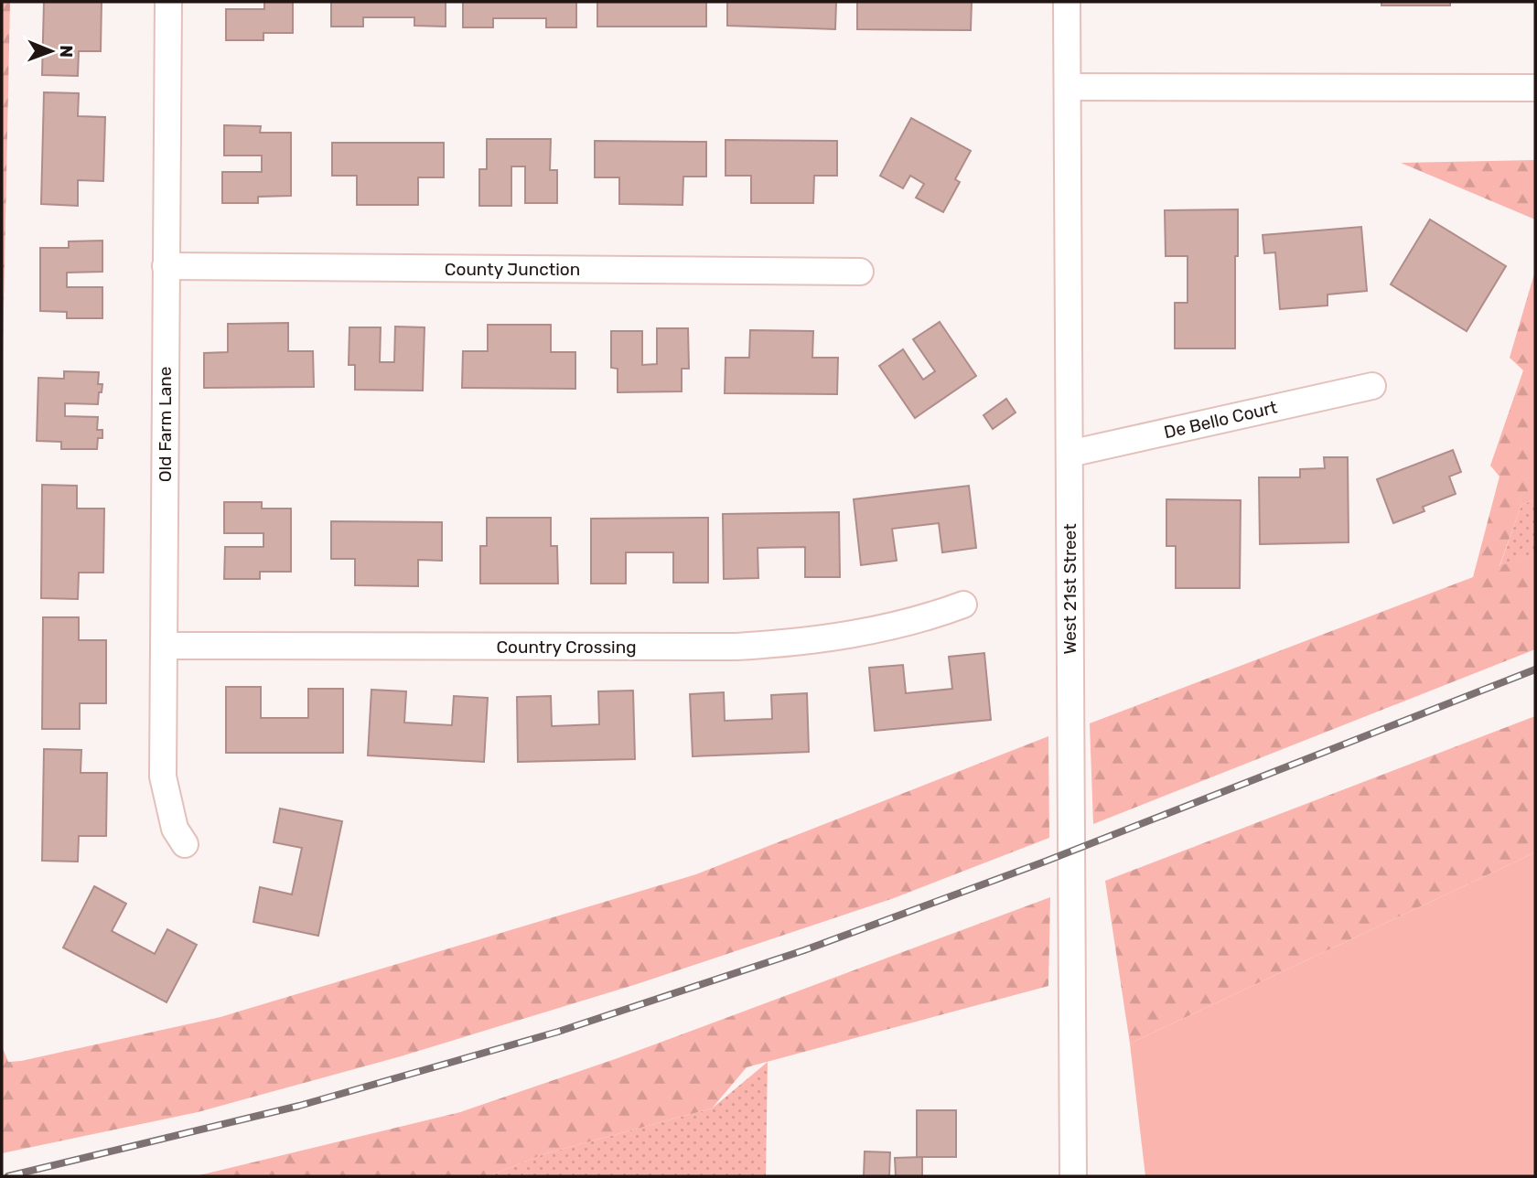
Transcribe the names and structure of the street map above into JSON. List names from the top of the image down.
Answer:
{
  "streets": {
    "street": [
      "County Junction",
      "De Bello Court",
      "Old Farm Lane",
      "West 21st Street",
      "Country Crossing"
    ]
  },
  "crossings": [
    ["County Junction", "Old Farm Lane"],
    ["De Bello Court", "West 21st Street"],
    ["Old Farm Lane", "Country Crossing"]
  ],
  "north": "right"
}
